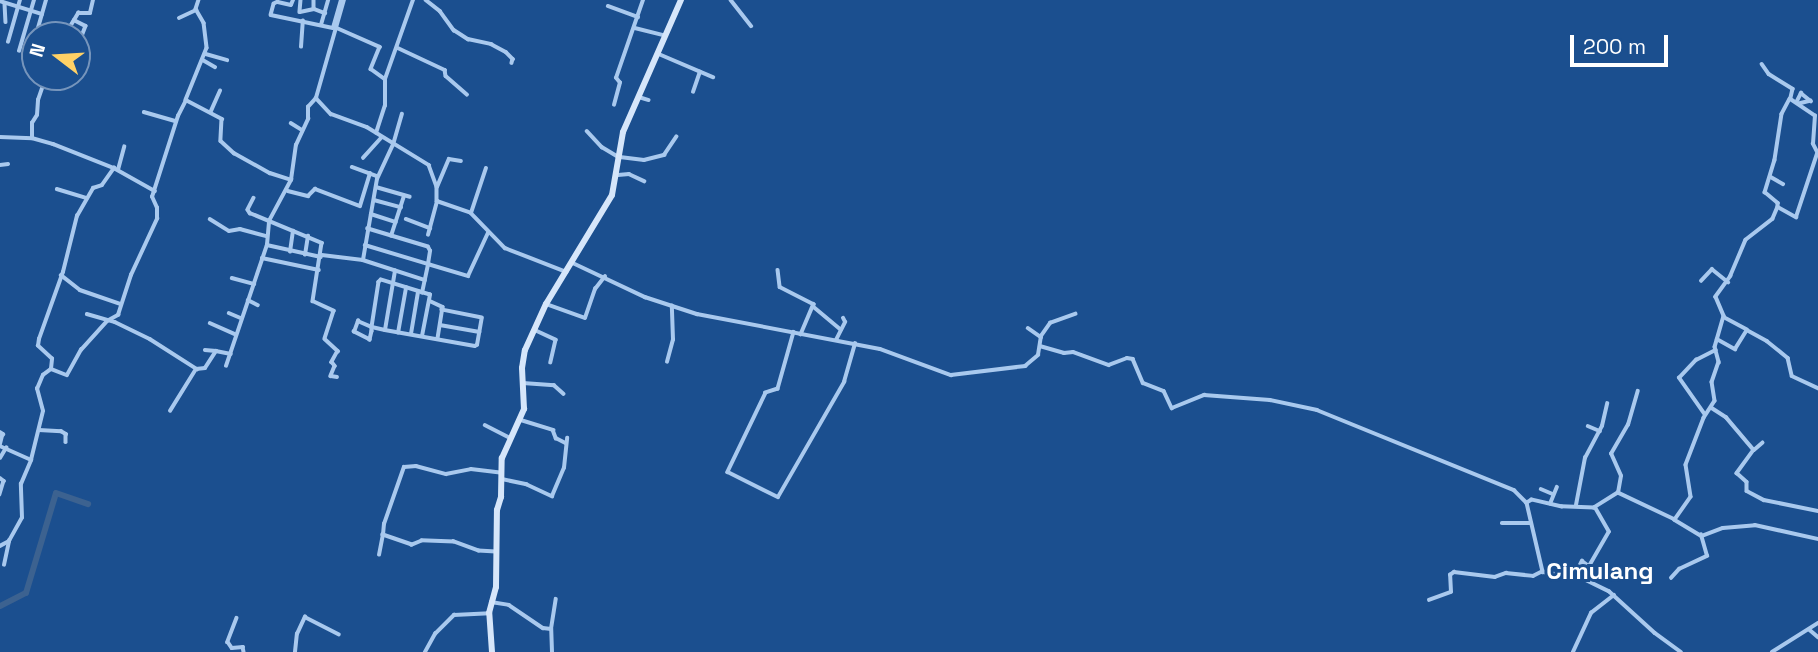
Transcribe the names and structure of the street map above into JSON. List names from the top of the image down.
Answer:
{
  "districts": ["Cimulang"],
  "scale_bar": "200 m",
  "north": "left"
}
